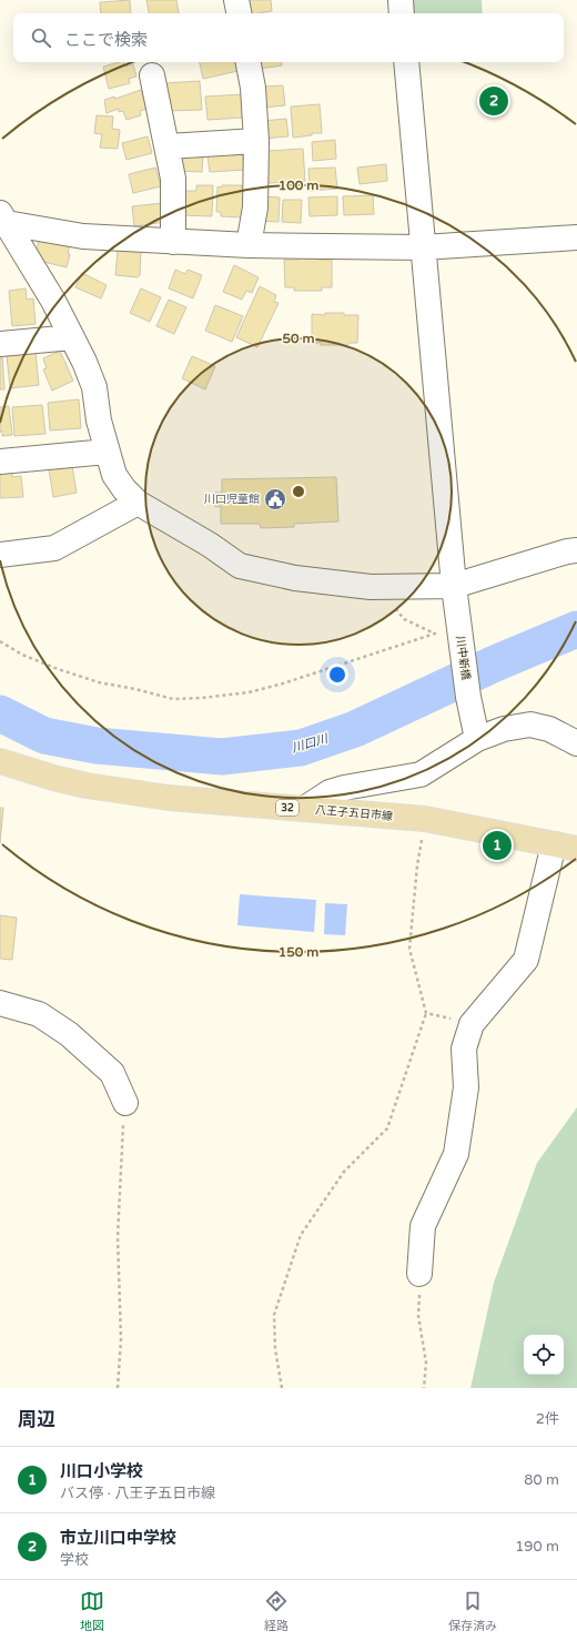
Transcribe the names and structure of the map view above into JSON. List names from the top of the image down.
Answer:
{
  "streets": {
    "main road": ["32", "八王子五日市線"],
    "street": ["川中新橋"]
  },
  "water": ["川口川"],
  "places": {
    "public building": ["川口児童館"]
  },
  "page": {
    "search": "ここで検索",
    "pins": ["2", "1"],
    "heading": ["周辺", "2件"],
    "list": [
      {
        "mark": "1",
        "name": "川口小学校",
        "note": "バス停 · 八王子五日市線",
        "value": "80 m"
      },
      {
        "mark": "2",
        "name": "市立川口中学校",
        "note": "学校",
        "value": "190 m"
      }
    ],
    "nav": ["地図", "経路", "保存済み"]
  },
  "rings": ["100 m", "50 m", "150 m"]
}
